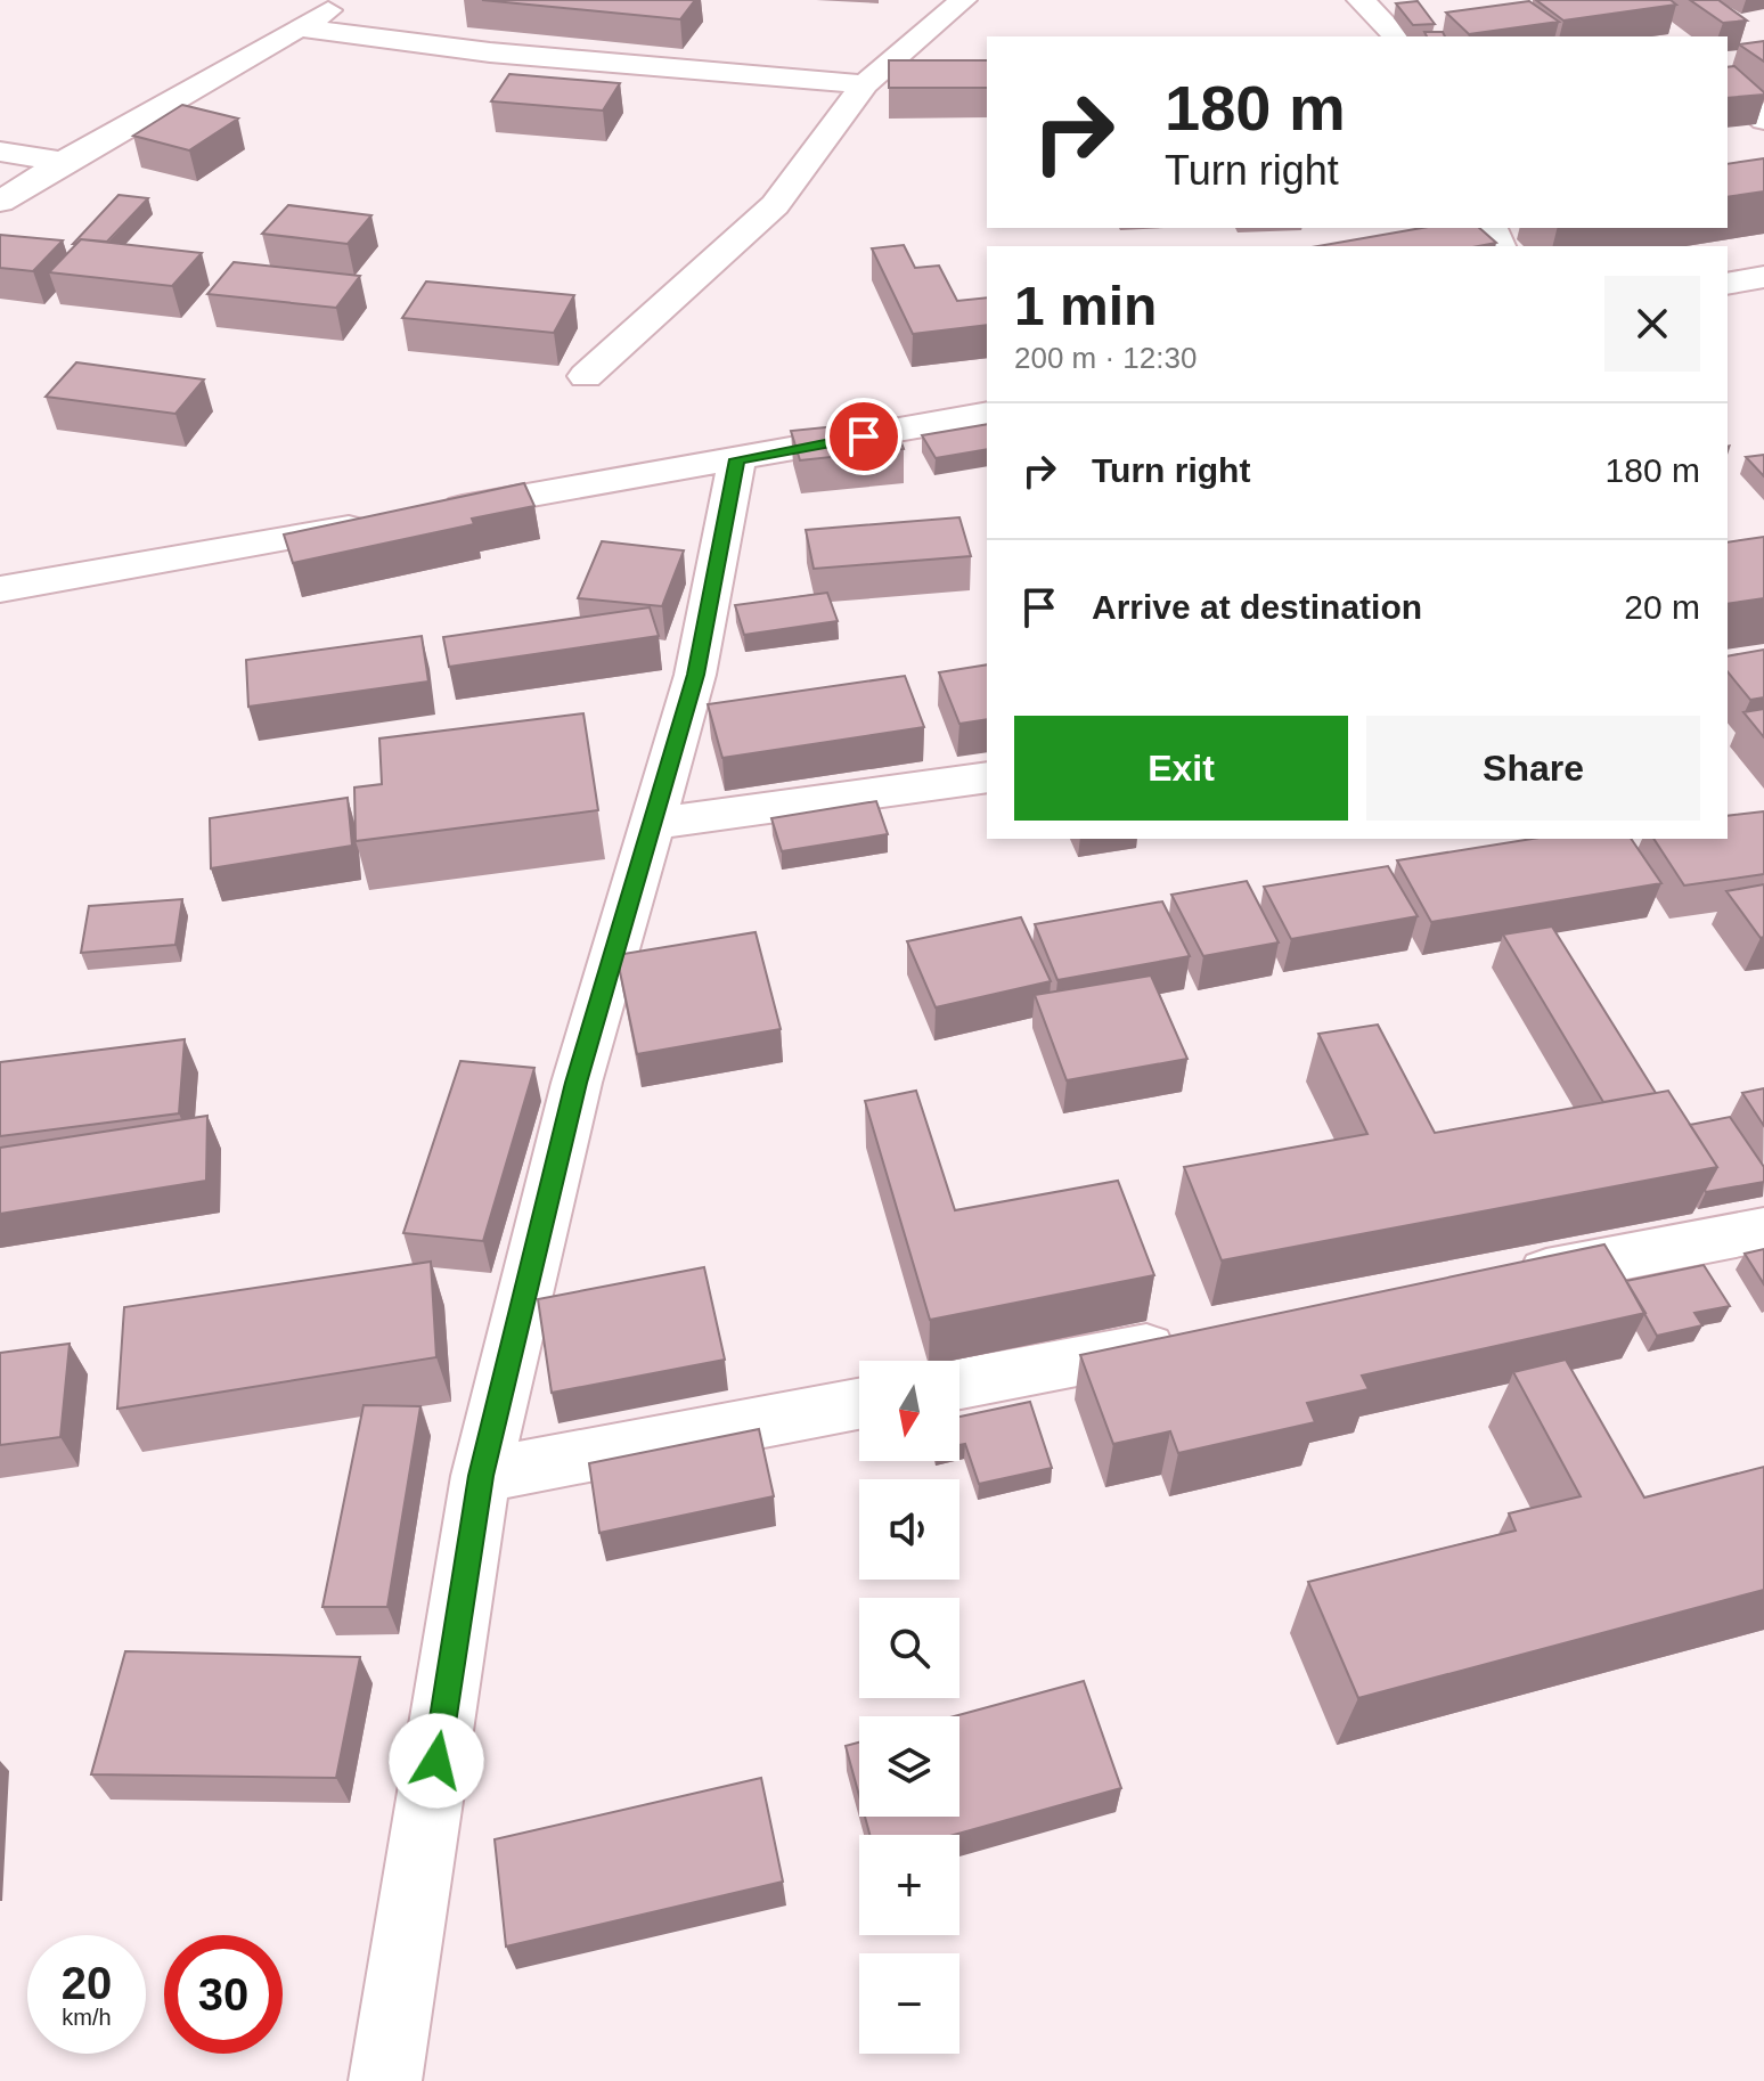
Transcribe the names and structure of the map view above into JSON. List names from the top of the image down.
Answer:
{
  "north": "bottom",
  "page": {
    "turn": ["180 m", "Turn right"],
    "heading": ["1 min", "200 m · 12:30"],
    "list": [
      {
        "name": "Turn right",
        "value": "180 m"
      },
      {
        "name": "Arrive at destination",
        "value": "20 m"
      }
    ],
    "buttons": ["Exit", "Share"],
    "map_buttons": ["+", "−"],
    "speed": "20 km/h",
    "limit": "30"
  }
}
